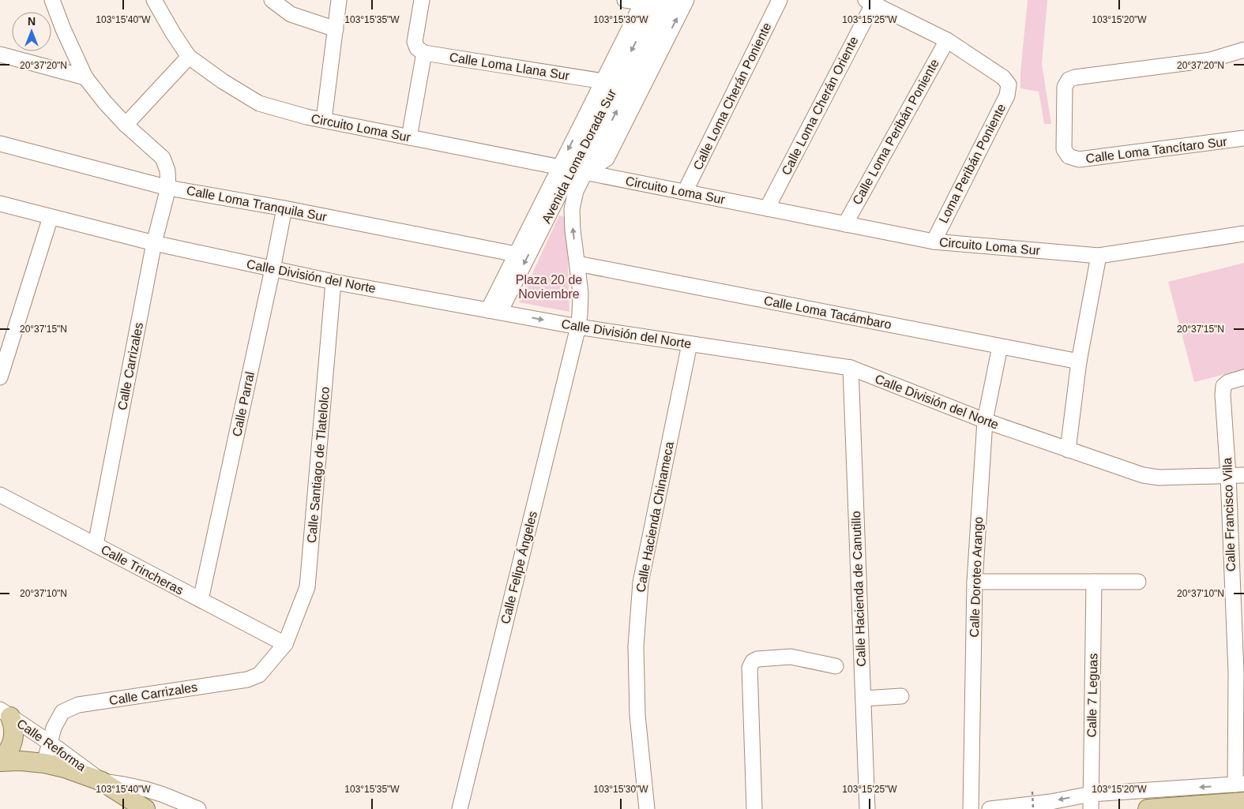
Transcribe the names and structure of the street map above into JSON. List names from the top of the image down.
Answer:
{
  "streets": {
    "street": [
      "Calle Loma Llana Sur",
      "Calle Loma Cherán Poniente",
      "Calle Loma Cherán Oriente",
      "Circuito Loma Sur",
      "Calle Loma Peribán Poniente",
      "Calle Loma Tancítaro Sur",
      "Avenida Loma Dorada Sur",
      "Loma Peribán Poniente",
      "Calle Loma Tranquila Sur",
      "Calle División del Norte",
      "Calle Loma Tacámbaro",
      "Calle Carrizales",
      "Calle Parral",
      "Calle Santiago de Tlatelolco",
      "Calle Francisco Villa",
      "Calle Hacienda Chinameca",
      "Calle Felipe Ángeles",
      "Calle Trincheras",
      "Calle Doroteo Arango",
      "Calle Hacienda de Canutillo",
      "Calle 7 Leguas",
      "Calle Reforma"
    ]
  },
  "crossings": [
    ["Calle Loma Llana Sur", "Avenida Loma Dorada Sur"],
    ["Calle Loma Cherán Poniente", "Circuito Loma Sur"],
    ["Calle Loma Cherán Oriente", "Circuito Loma Sur"],
    ["Circuito Loma Sur", "Calle Loma Peribán Poniente"],
    ["Circuito Loma Sur", "Avenida Loma Dorada Sur"],
    ["Circuito Loma Sur", "Loma Peribán Poniente"],
    ["Calle Loma Peribán Poniente", "Loma Peribán Poniente"],
    ["Avenida Loma Dorada Sur", "Calle Loma Tranquila Sur"],
    ["Avenida Loma Dorada Sur", "Calle División del Norte"],
    ["Avenida Loma Dorada Sur", "Calle Loma Tacámbaro"],
    ["Avenida Loma Dorada Sur", "Calle Felipe Ángeles"],
    ["Calle Loma Tranquila Sur", "Calle Carrizales"],
    ["Calle Loma Tranquila Sur", "Calle Parral"],
    ["Calle División del Norte", "Calle Carrizales"],
    ["Calle División del Norte", "Calle Parral"],
    ["Calle División del Norte", "Calle Santiago de Tlatelolco"],
    ["Calle División del Norte", "Calle Francisco Villa"],
    ["Calle División del Norte", "Calle Hacienda Chinameca"],
    ["Calle División del Norte", "Calle Felipe Ángeles"],
    ["Calle División del Norte", "Calle Doroteo Arango"],
    ["Calle División del Norte", "Calle Hacienda de Canutillo"],
    ["Calle Loma Tacámbaro", "Calle Doroteo Arango"],
    ["Calle Carrizales", "Calle Santiago de Tlatelolco"],
    ["Calle Carrizales", "Calle Trincheras"],
    ["Calle Carrizales", "Calle Reforma"],
    ["Calle Parral", "Calle Trincheras"],
    ["Calle Santiago de Tlatelolco", "Calle Trincheras"]
  ],
  "parks": ["Plaza 20 de Noviembre"],
  "north": "top",
  "coordinates": [
    "103°15'40\"W",
    "103°15'35\"W",
    "103°15'30\"W",
    "103°15'25\"W",
    "103°15'20\"W",
    "20°37'20\"N",
    "20°37'15\"N",
    "20°37'10\"N"
  ]
}
